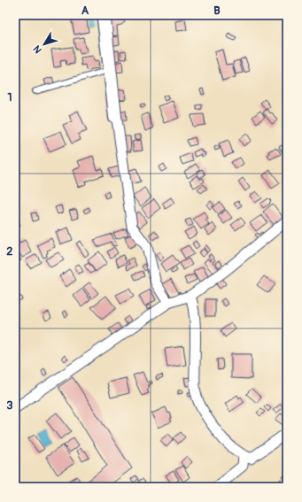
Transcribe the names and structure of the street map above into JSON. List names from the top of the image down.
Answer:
{
  "north": "bottom left",
  "grid": {
    "columns": ["A", "B"],
    "rows": ["1", "2", "3"]
  }
}
